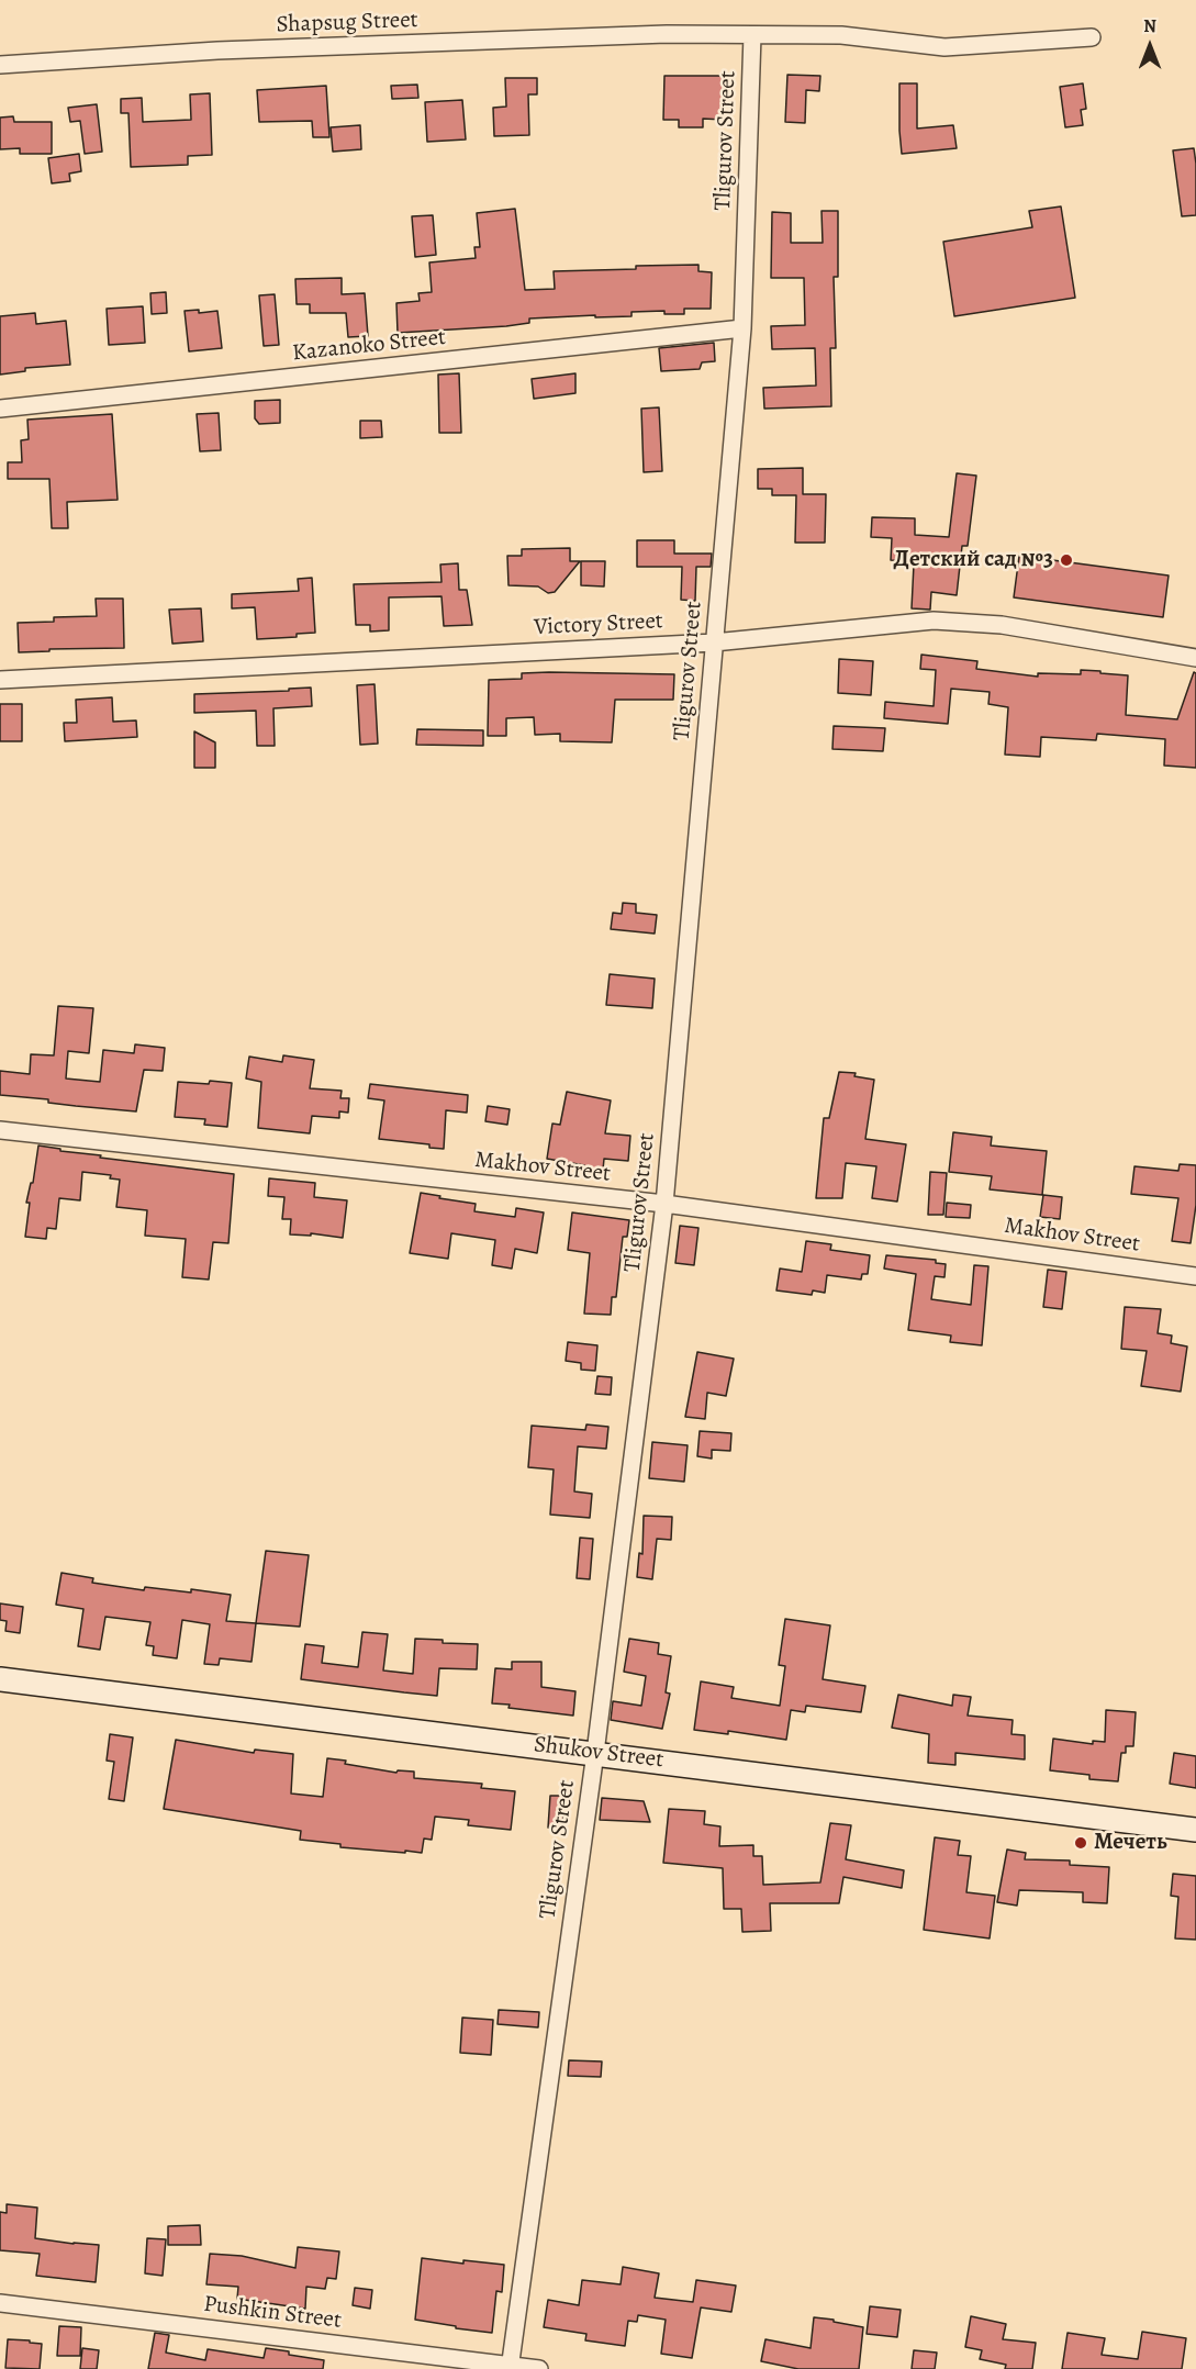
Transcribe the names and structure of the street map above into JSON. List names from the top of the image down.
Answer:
{
  "streets": {
    "main road": ["Shukov Street"],
    "street": [
      "Shapsug Street",
      "Tligurov Street",
      "Kazanoko Street",
      "Victory Street",
      "Makhov Street",
      "Pushkin Street"
    ]
  },
  "crossings": [
    ["Shapsug Street", "Tligurov Street"],
    ["Tligurov Street", "Kazanoko Street"],
    ["Tligurov Street", "Victory Street"],
    ["Tligurov Street", "Makhov Street"],
    ["Tligurov Street", "Shukov Street"],
    ["Tligurov Street", "Pushkin Street"]
  ],
  "places": ["Детский сад №3", "Мечеть"],
  "north": "top"
}
